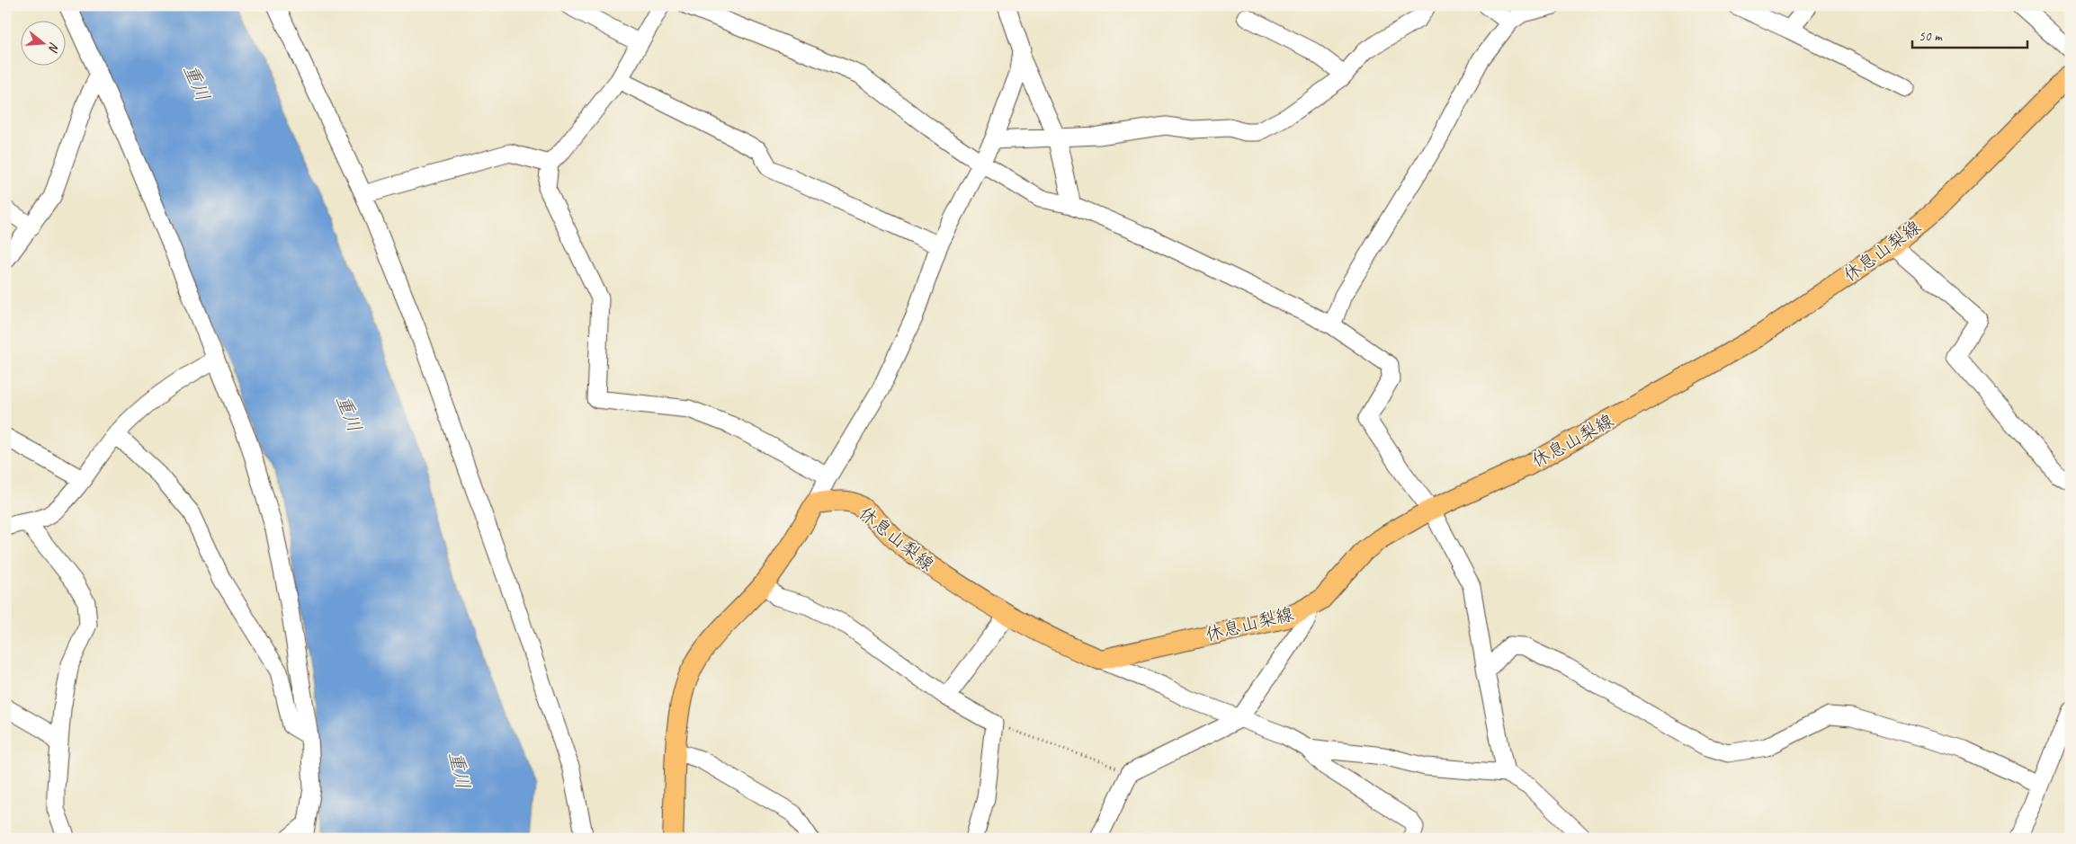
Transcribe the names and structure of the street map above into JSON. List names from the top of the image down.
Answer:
{
  "streets": {
    "main road": ["休息山梨線"]
  },
  "water": ["重川"],
  "scale_bar": "50 m",
  "north": "right"
}
